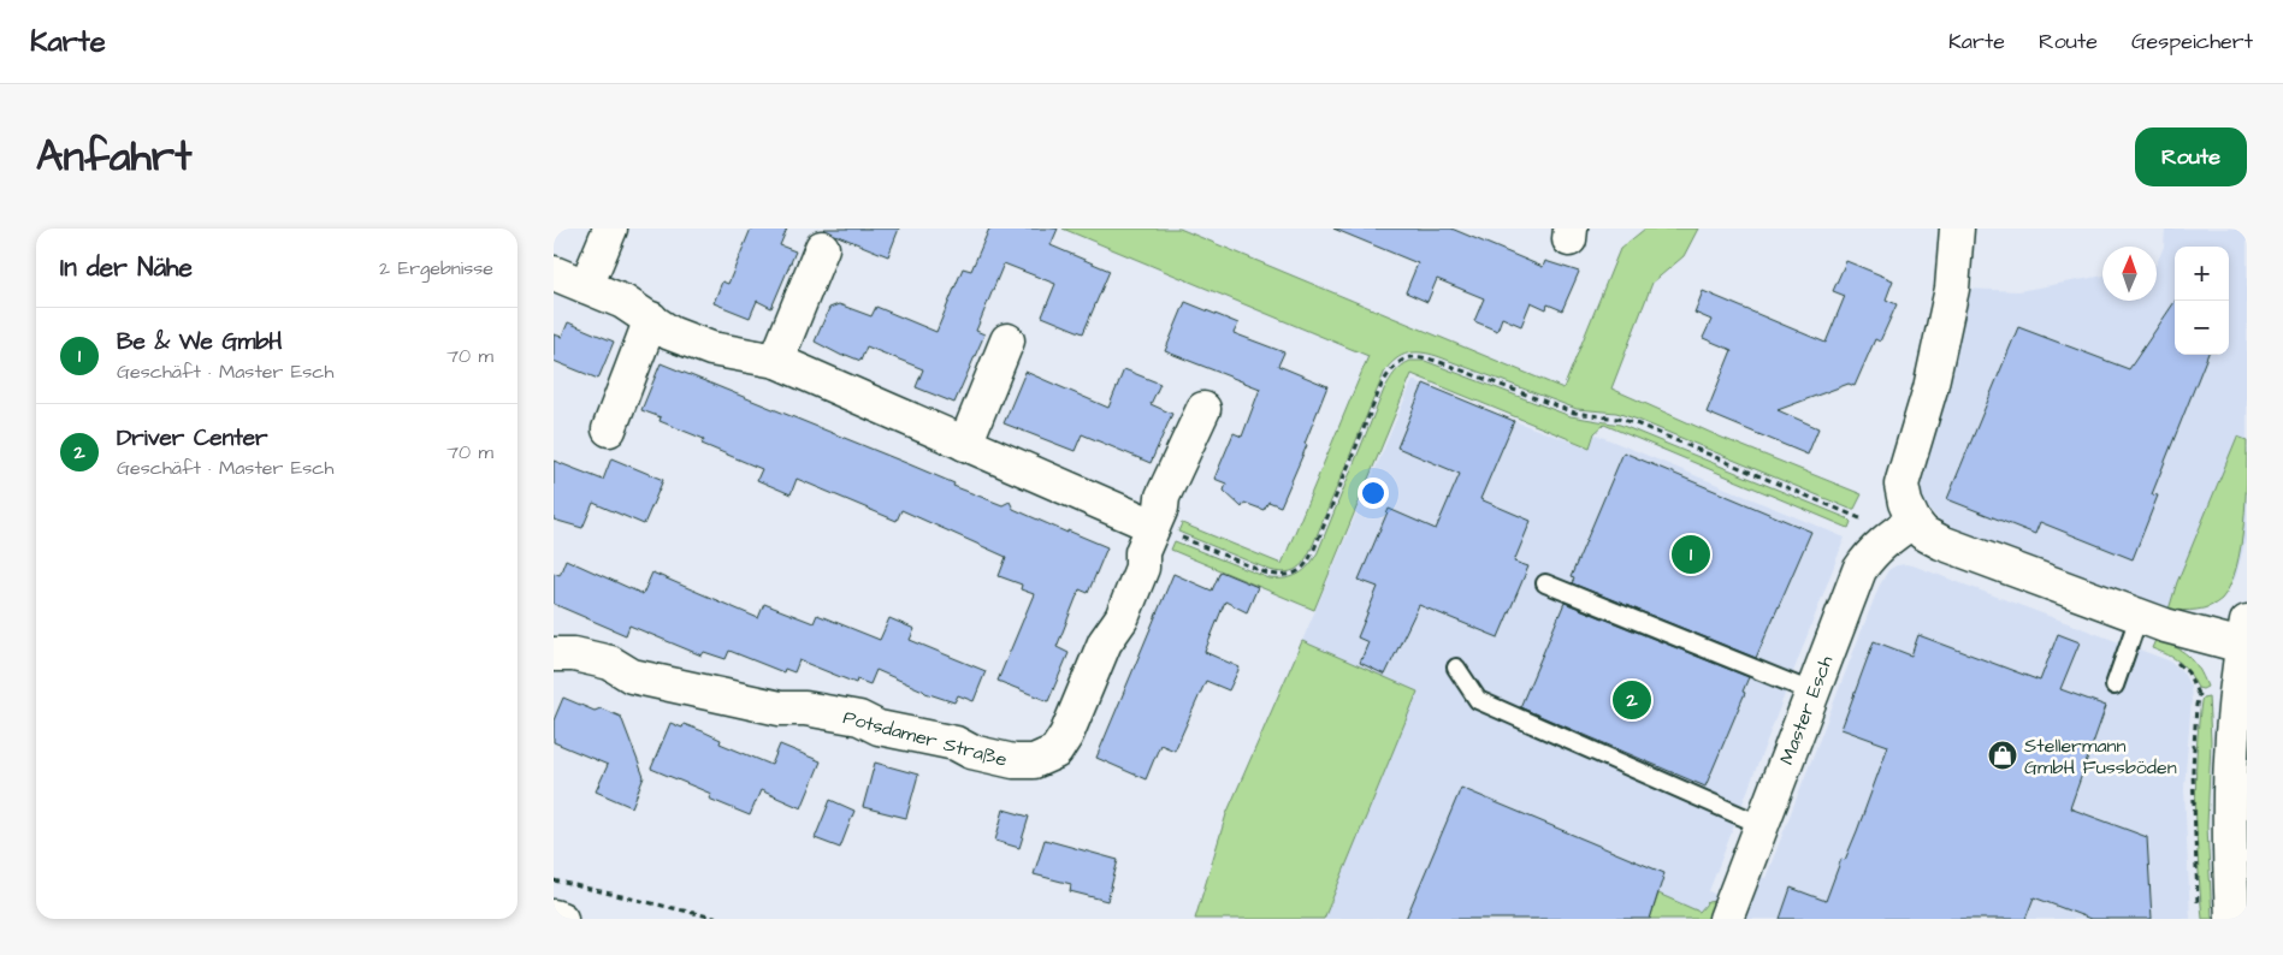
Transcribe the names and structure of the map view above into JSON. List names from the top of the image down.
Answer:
{
  "streets": {
    "street": ["Master Esch", "Potsdamer Straße"]
  },
  "places": {
    "shop": ["Stellermann GmbH Fussböden"]
  },
  "north": "top",
  "page": {
    "header": "Karte",
    "nav": ["Karte", "Route", "Gespeichert"],
    "title": "Anfahrt",
    "buttons": "Route",
    "heading": ["In der Nähe", "2 Ergebnisse"],
    "map_buttons": ["+", "−"],
    "list": [
      {
        "mark": "1",
        "name": "Be & We GmbH",
        "note": "Geschäft · Master Esch",
        "value": "70 m"
      },
      {
        "mark": "2",
        "name": "Driver Center",
        "note": "Geschäft · Master Esch",
        "value": "70 m"
      }
    ],
    "pins": ["1", "2"]
  }
}
